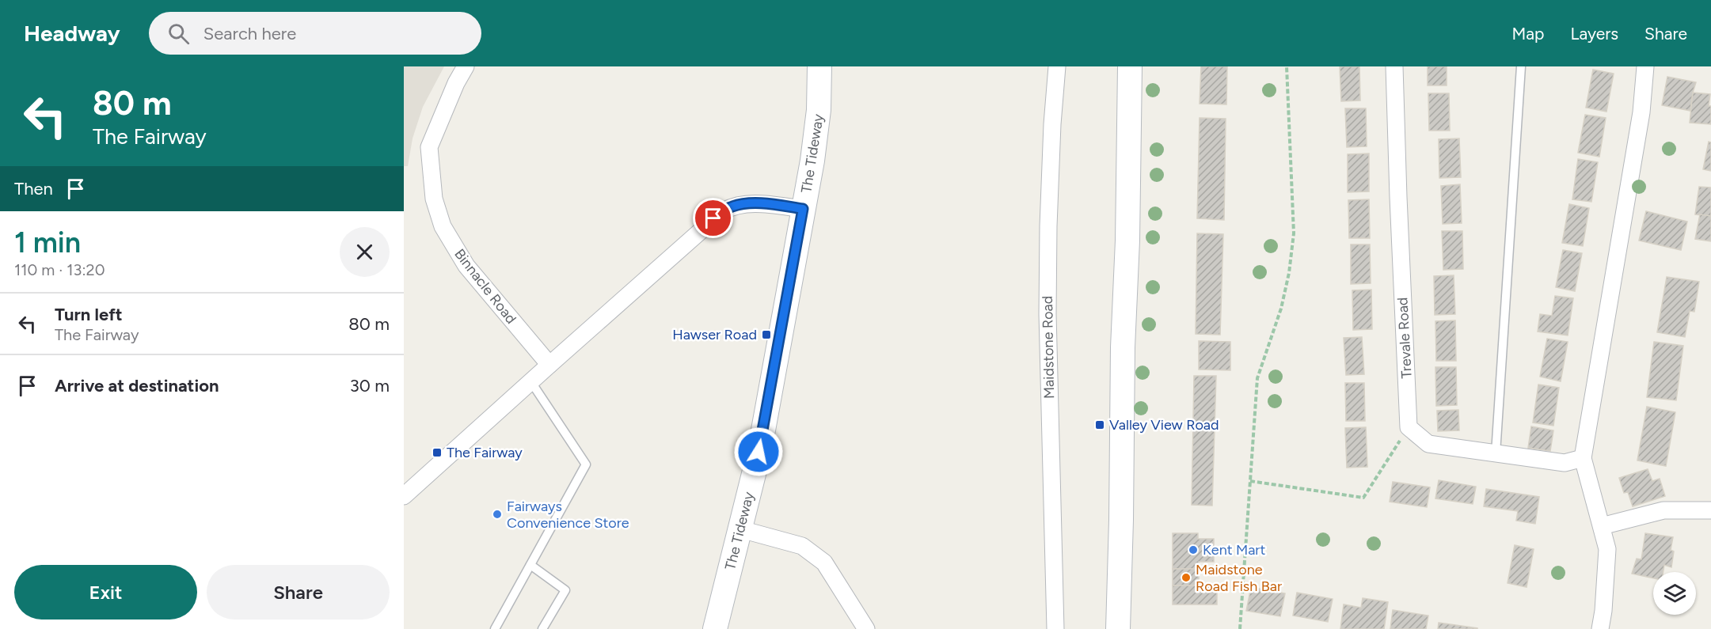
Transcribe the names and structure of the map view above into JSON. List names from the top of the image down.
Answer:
{
  "streets": {
    "street": [
      "The Tideway",
      "Binnacle Road",
      "Trevale Road",
      "Maidstone Road"
    ]
  },
  "places": {
    "transit": ["Hawser Road", "Valley View Road", "The Fairway"],
    "other": ["Fairways Convenience Store", "Kent Mart", "Maidstone Road Fish Bar"]
  },
  "page": {
    "header": "Headway",
    "search": "Search here",
    "nav": ["Map", "Layers", "Share"],
    "turn": ["80 m", "The Fairway"],
    "then": "Then",
    "heading": ["1 min", "110 m · 13:20"],
    "list": [
      {
        "name": "Turn left",
        "note": "The Fairway",
        "value": "80 m"
      },
      {
        "name": "Arrive at destination",
        "value": "30 m"
      }
    ],
    "buttons": ["Exit", "Share"]
  }
}
